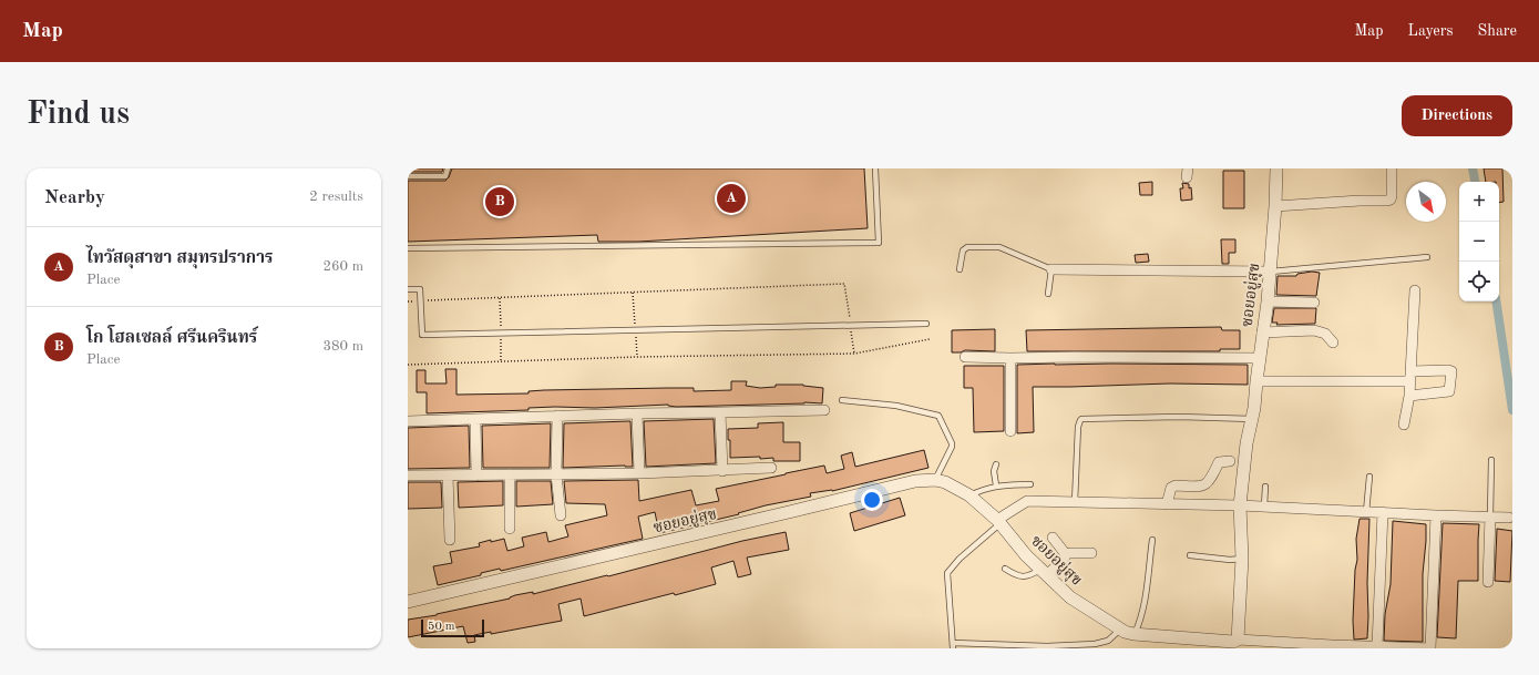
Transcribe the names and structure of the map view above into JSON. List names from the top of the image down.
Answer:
{
  "streets": {
    "street": ["ซอยอยู่สุข"]
  },
  "scale_bar": "50 m",
  "north": "bottom right",
  "page": {
    "header": "Map",
    "nav": ["Map", "Layers", "Share"],
    "buttons": "Directions",
    "title": "Find us",
    "heading": ["Nearby", "2 results"],
    "map_buttons": ["+", "−"],
    "pins": ["A", "B"],
    "list": [
      {
        "mark": "A",
        "name": "ไทวัสดุสาขา สมุทรปราการ",
        "note": "Place",
        "value": "260 m"
      },
      {
        "mark": "B",
        "name": "โก โฮลเซลล์ ศรีนครินทร์",
        "note": "Place",
        "value": "380 m"
      }
    ],
    "scale": "50 m"
  }
}
